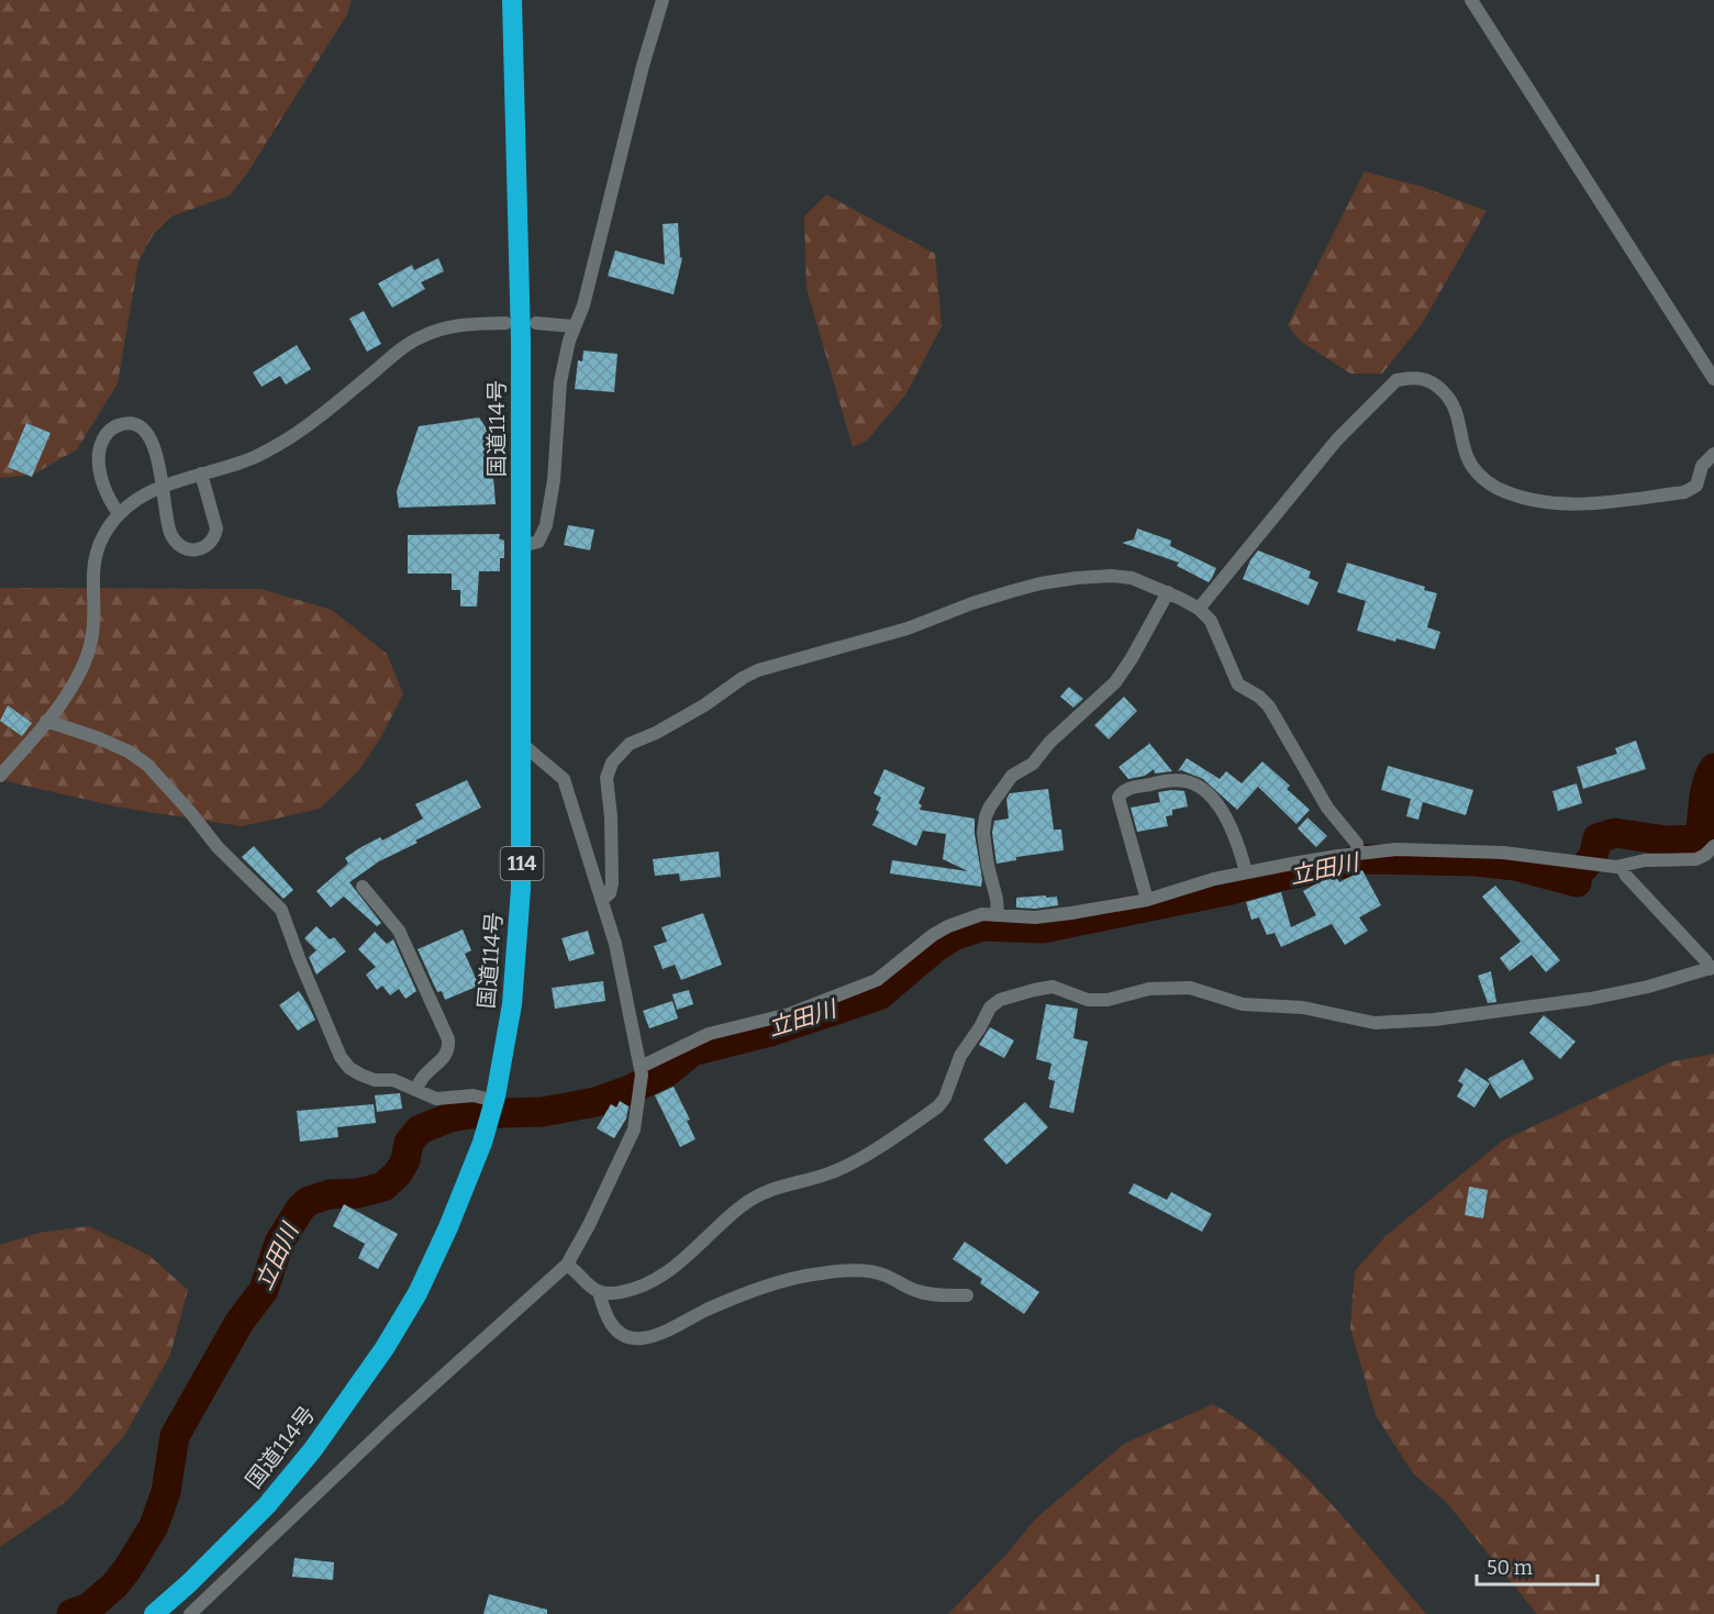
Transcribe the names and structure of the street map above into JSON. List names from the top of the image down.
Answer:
{
  "streets": {
    "highway": ["国道114号", "114"]
  },
  "water": ["立田川"],
  "scale_bar": "50 m"
}
